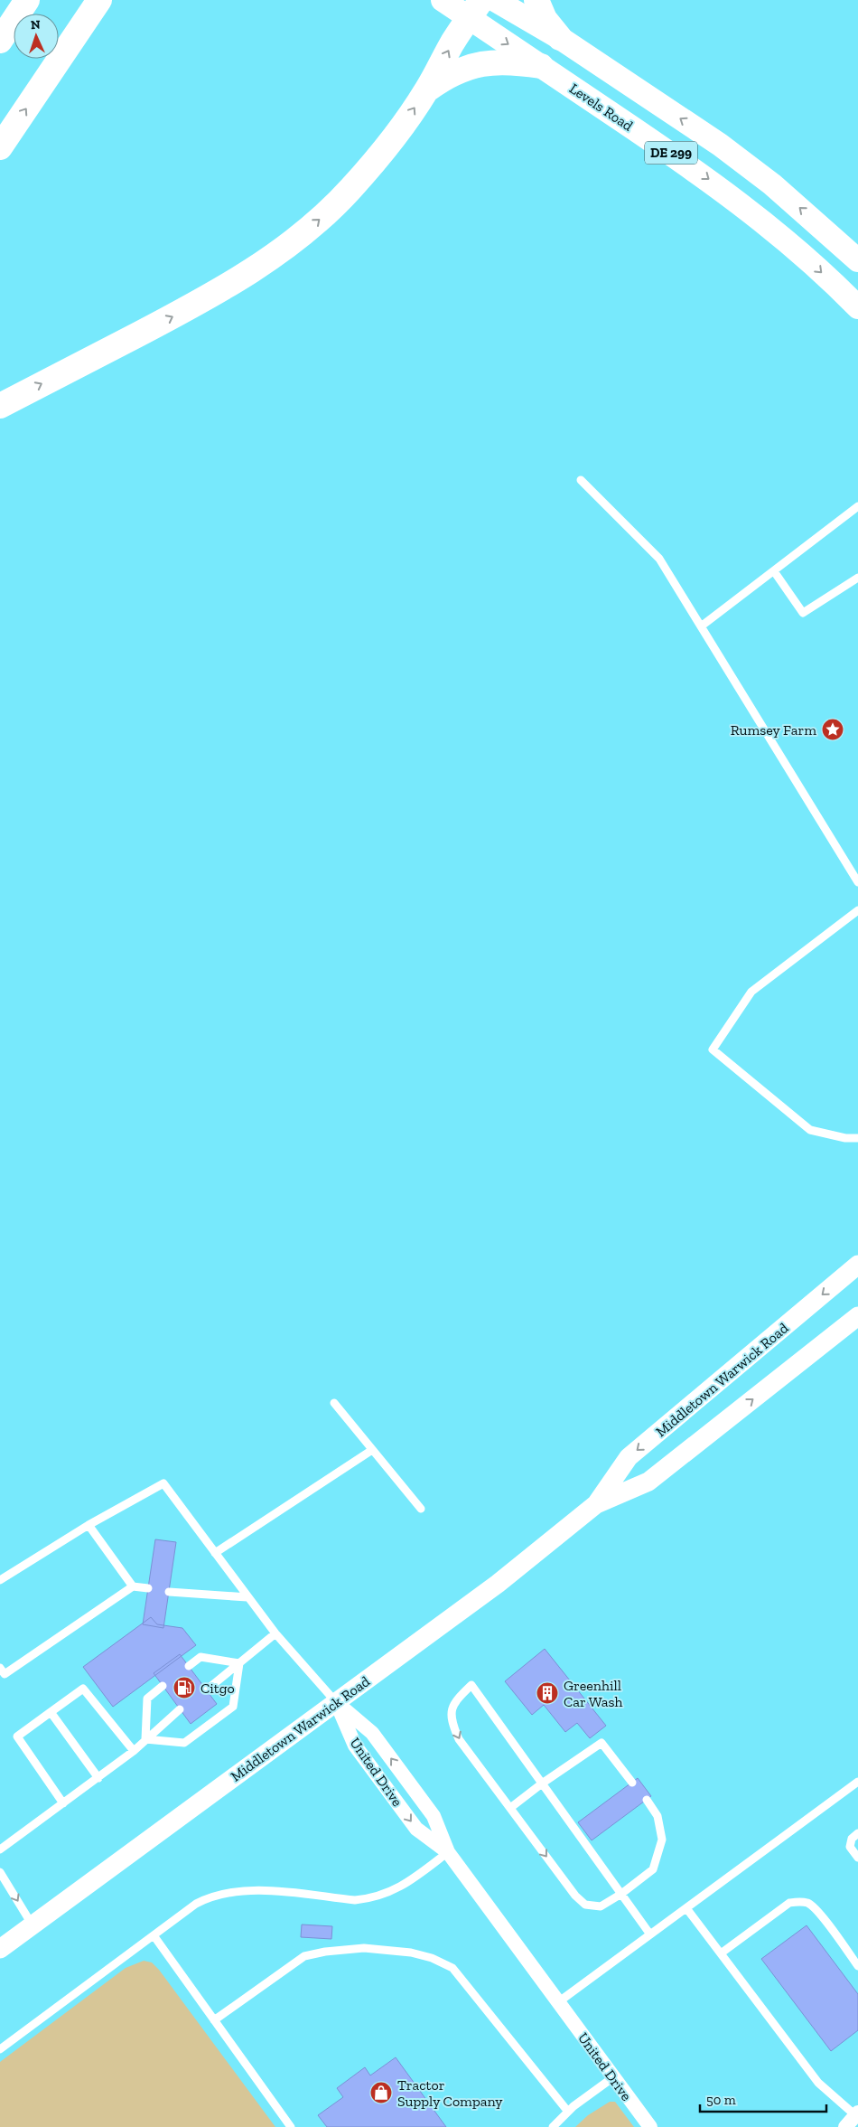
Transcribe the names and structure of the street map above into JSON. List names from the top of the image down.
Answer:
{
  "streets": {
    "main road": ["Levels Road", "DE 299"],
    "street": ["Middletown Warwick Road", "United Drive"]
  },
  "crossings": [
    ["Middletown Warwick Road", "United Drive"]
  ],
  "places": {
    "place": ["Rumsey Farm"],
    "fuel station": ["Citgo"],
    "building": ["Greenhill Car Wash"],
    "shop": ["Tractor Supply Company"]
  },
  "scale_bar": "50 m",
  "north": "top"
}
